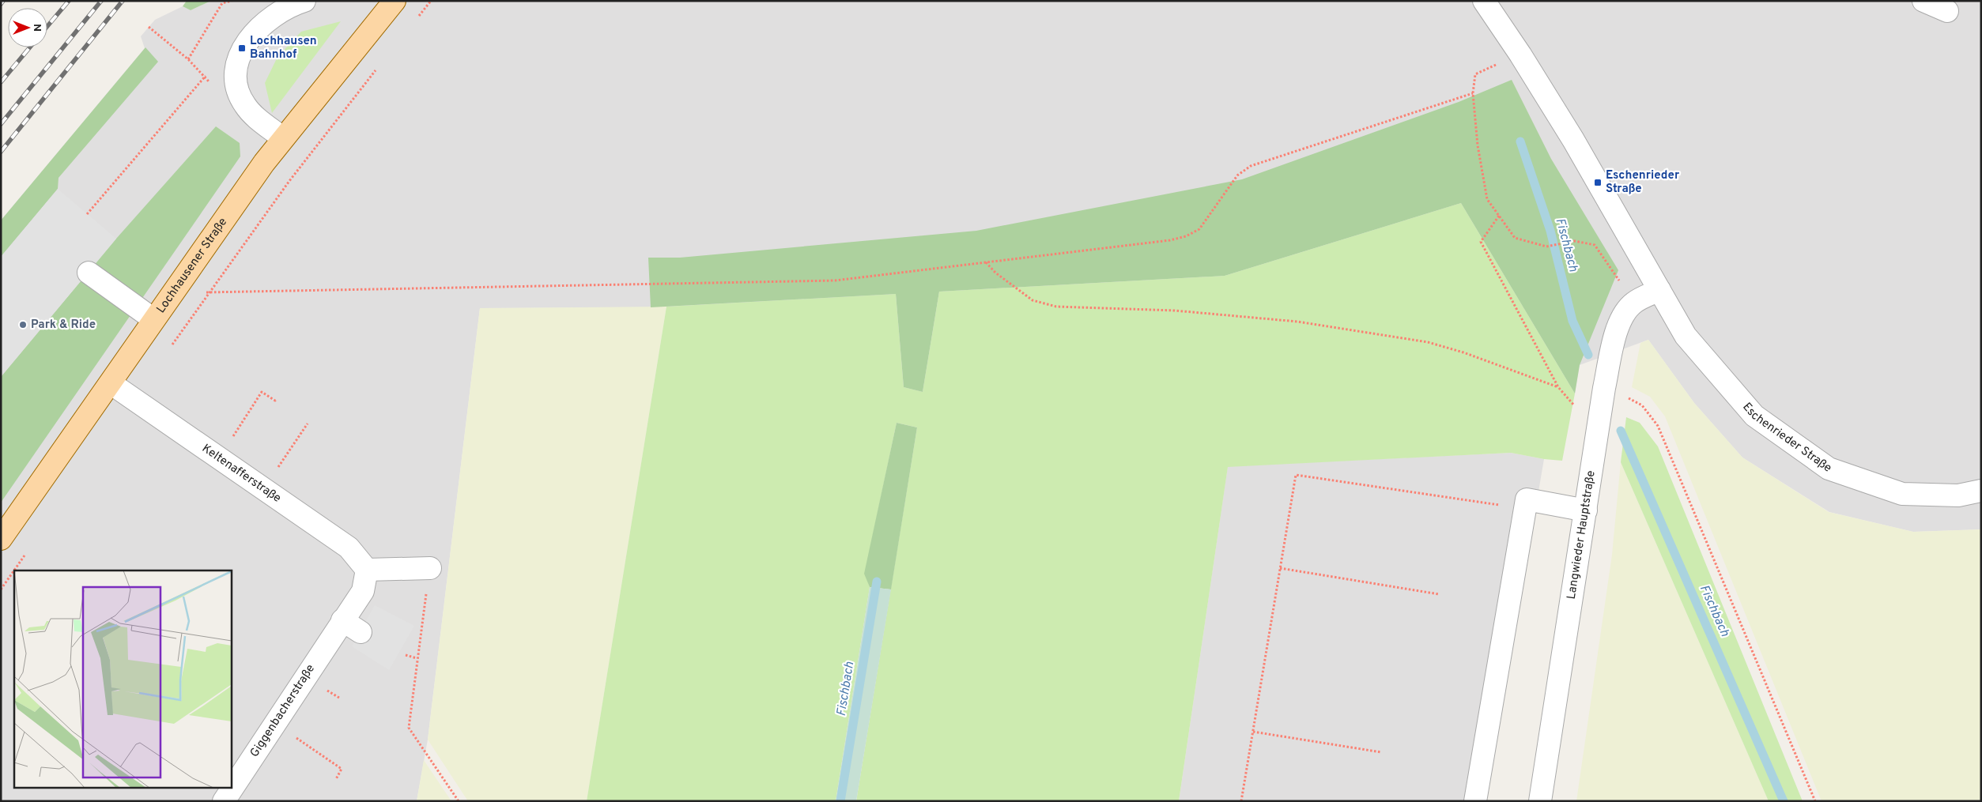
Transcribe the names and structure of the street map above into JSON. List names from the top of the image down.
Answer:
{
  "streets": {
    "main road": ["Lochhausener Straße"],
    "street": [
      "Eschenrieder Straße",
      "Keltenafferstraße",
      "Langwieder Hauptstraße",
      "Giggenbacherstraße"
    ]
  },
  "crossings": [
    ["Lochhausener Straße", "Keltenafferstraße"],
    ["Eschenrieder Straße", "Langwieder Hauptstraße"]
  ],
  "water": ["Fischbach"],
  "places": {
    "transit": ["Lochhausen Bahnhof", "Eschenrieder Straße"],
    "other": ["Park & Ride"]
  },
  "north": "right"
}
